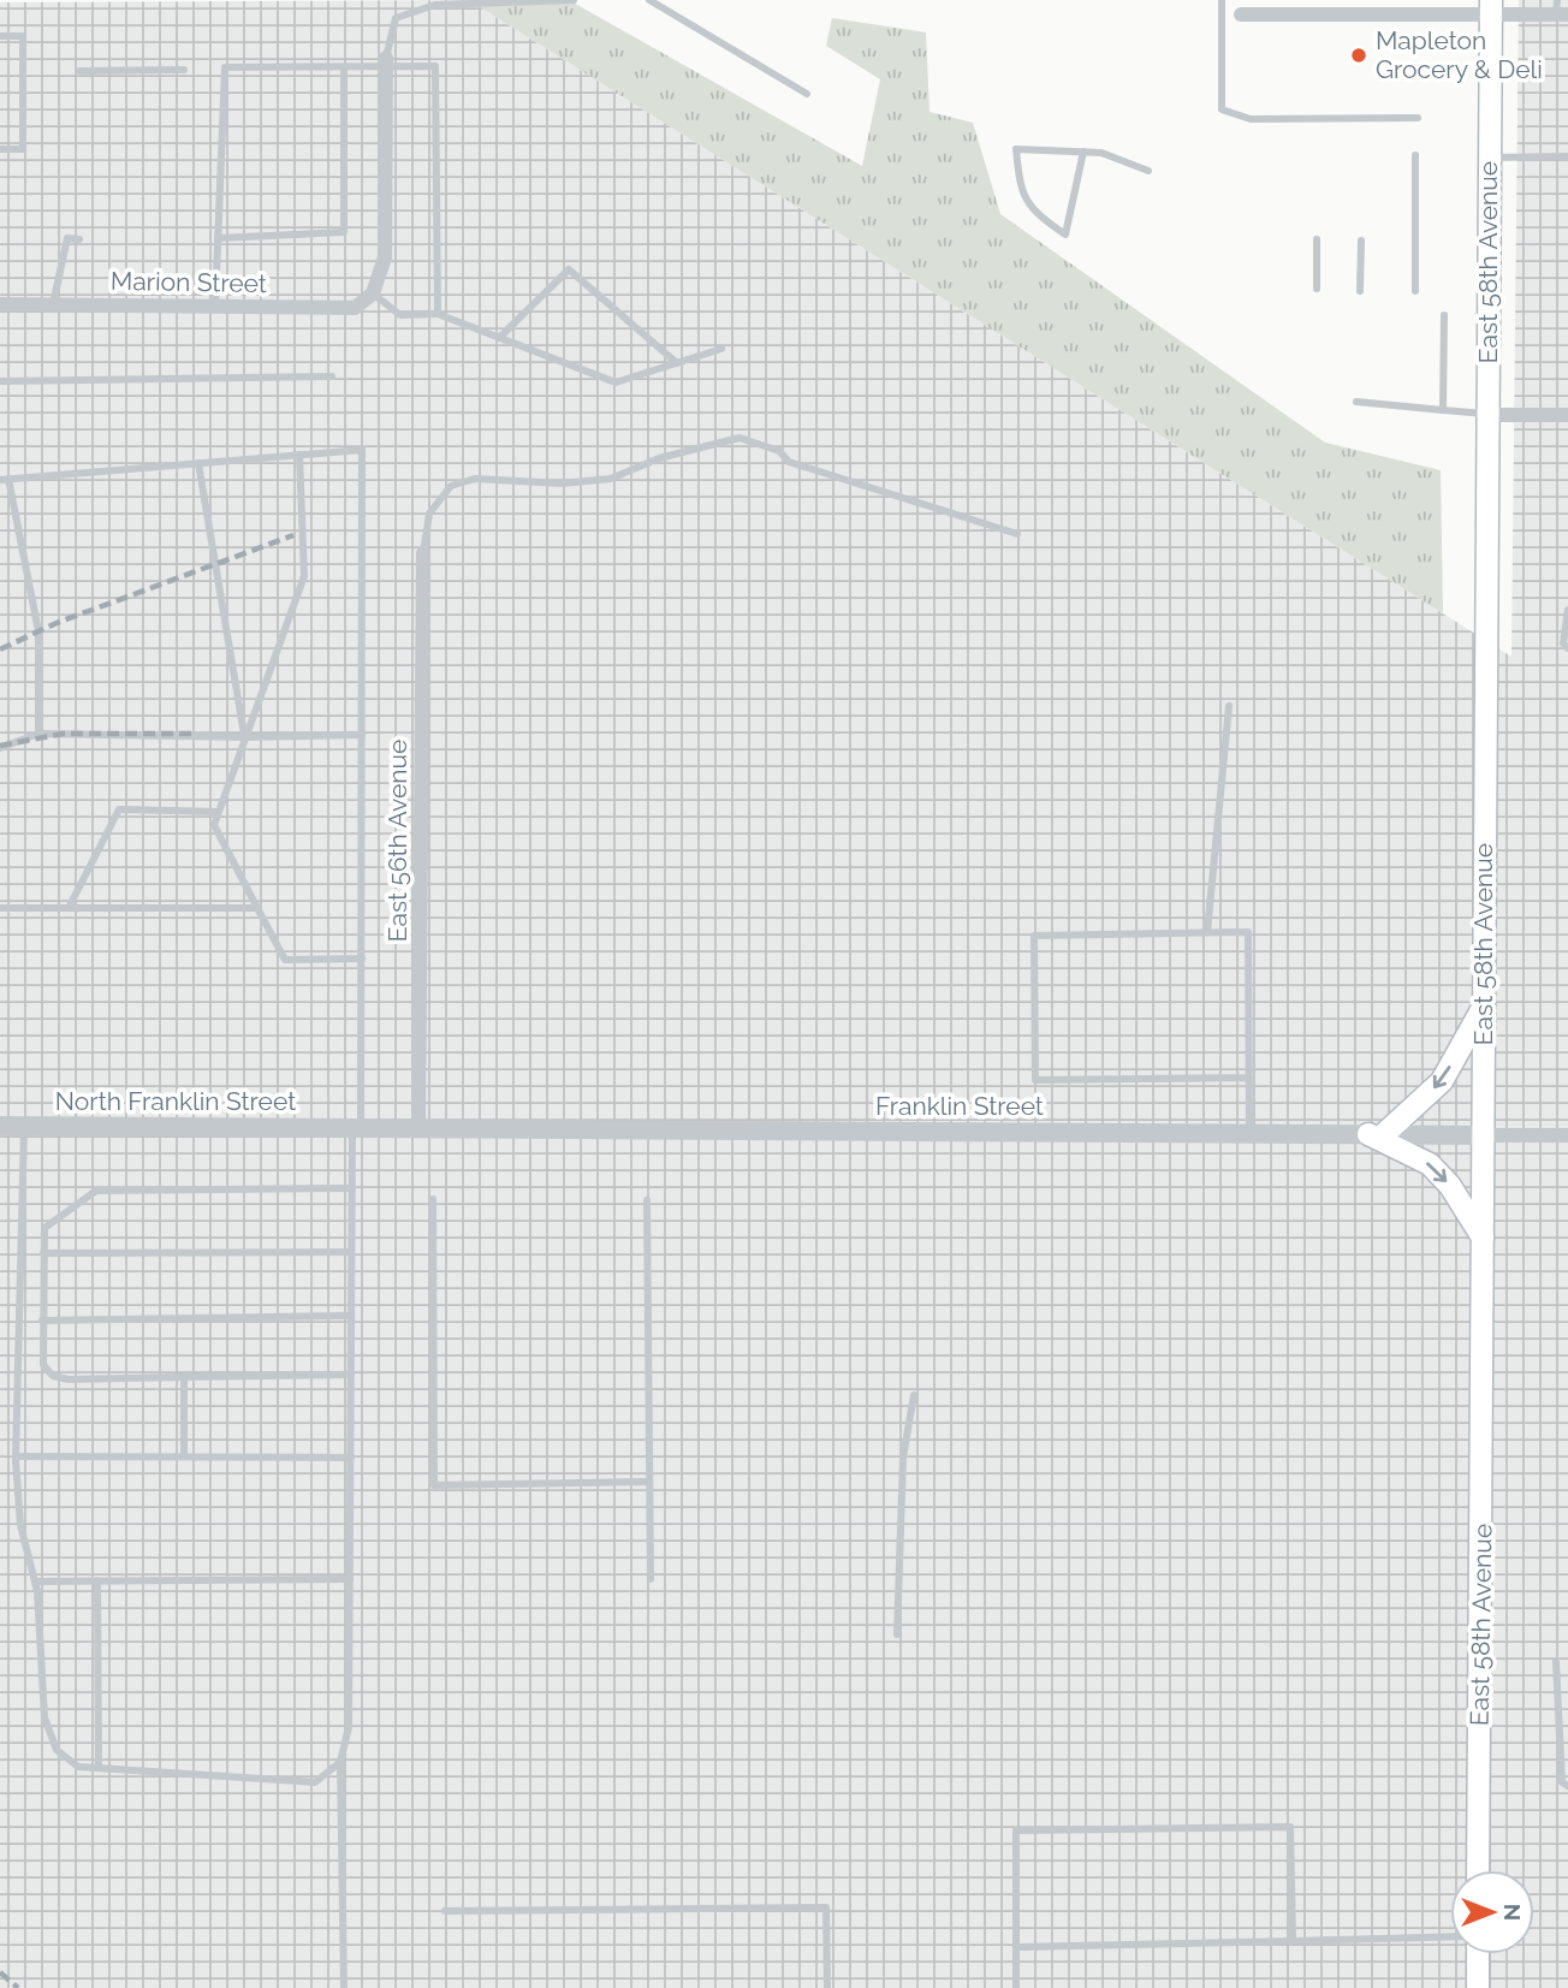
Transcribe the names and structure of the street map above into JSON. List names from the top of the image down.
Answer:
{
  "streets": {
    "main road": ["East 58th Avenue"],
    "street": [
      "Marion Street",
      "East 56th Avenue",
      "North Franklin Street",
      "Franklin Street"
    ]
  },
  "crossings": [
    ["East 58th Avenue", "Franklin Street"],
    ["East 56th Avenue", "Franklin Street"],
    ["North Franklin Street", "Franklin Street"]
  ],
  "places": ["Mapleton Grocery & Deli"],
  "north": "right"
}
